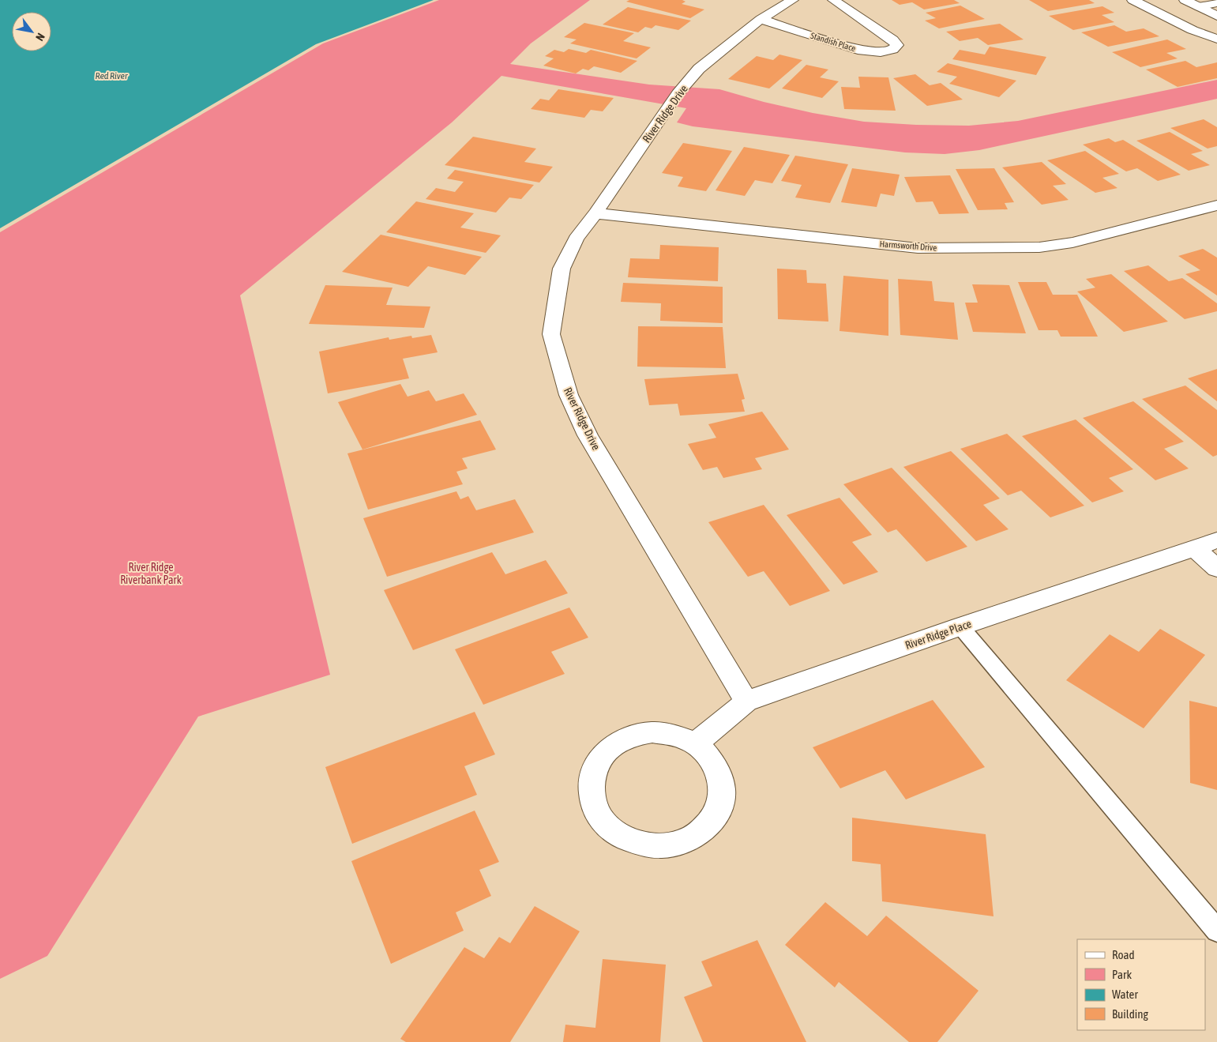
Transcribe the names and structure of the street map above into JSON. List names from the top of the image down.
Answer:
{
  "streets": {
    "street": [
      "Standish Place",
      "River Ridge Drive",
      "Harmsworth Drive",
      "River Ridge Place"
    ]
  },
  "crossings": [
    ["Standish Place", "River Ridge Drive"],
    ["River Ridge Drive", "Harmsworth Drive"],
    ["River Ridge Drive", "River Ridge Place"]
  ],
  "water": ["Red River"],
  "parks": ["River Ridge Riverbank Park"],
  "legend": [
    "Road",
    "Park",
    "Water",
    "Building"
  ],
  "north": "bottom right"
}
